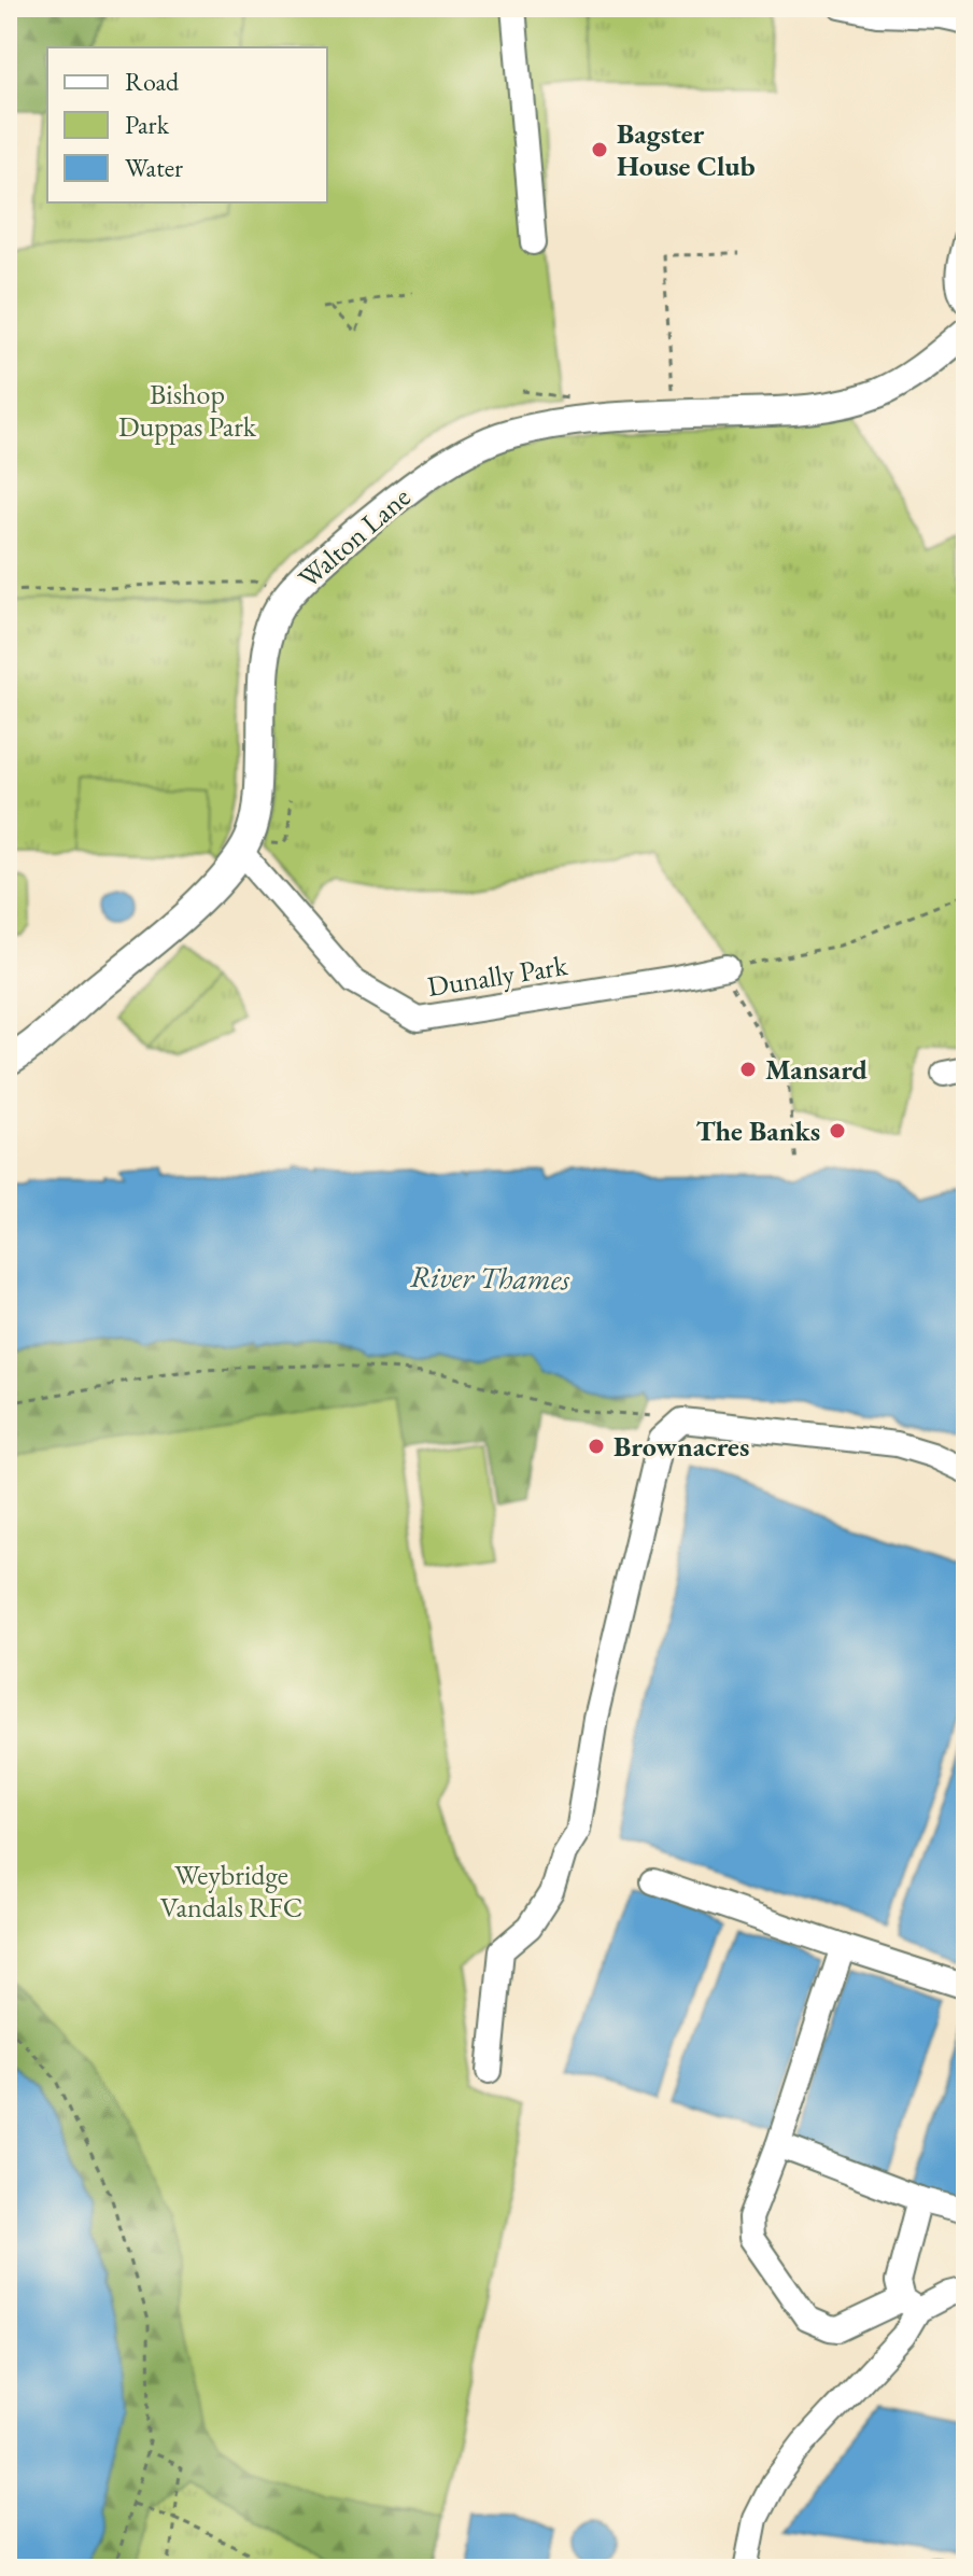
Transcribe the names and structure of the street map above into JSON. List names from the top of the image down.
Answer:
{
  "streets": {
    "main road": ["Walton Lane"],
    "street": ["Dunally Park"]
  },
  "crossings": [
    ["Walton Lane", "Dunally Park"]
  ],
  "water": ["River Thames"],
  "parks": ["Bishop Duppas Park", "Weybridge Vandals RFC"],
  "places": [
    "Bagster House Club",
    "Mansard",
    "The Banks",
    "Brownacres"
  ],
  "legend": ["Road", "Park", "Water"]
}
